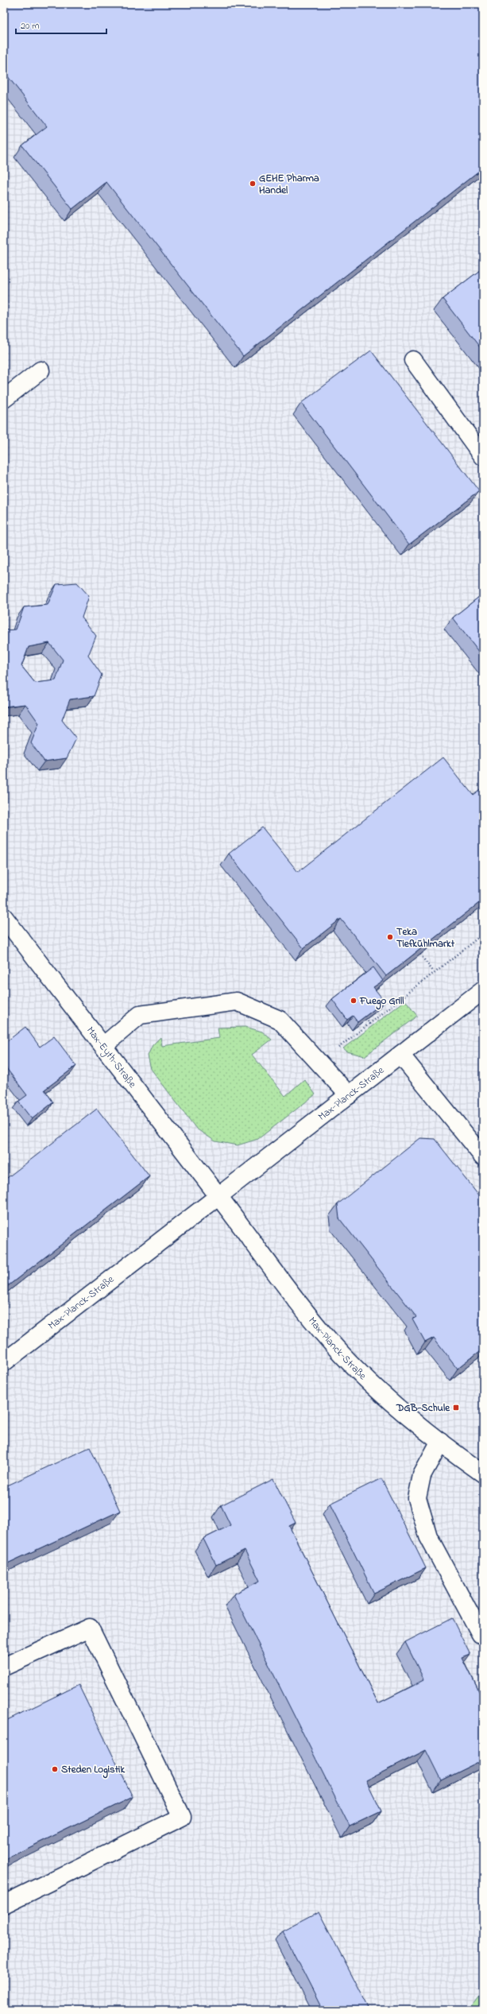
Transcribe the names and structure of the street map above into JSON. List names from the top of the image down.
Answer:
{
  "streets": {
    "main road": ["Max-Eyth-Straße", "Max-Planck-Straße"]
  },
  "crossings": [
    ["Max-Eyth-Straße", "Max-Planck-Straße"]
  ],
  "places": {
    "other": [
      "GEHE Pharma Handel",
      "Teka Tiefkühlmarkt",
      "Fuego Grill",
      "Steden Logistik"
    ],
    "transit": ["DGB-Schule"]
  },
  "scale_bar": "20 m"
}
